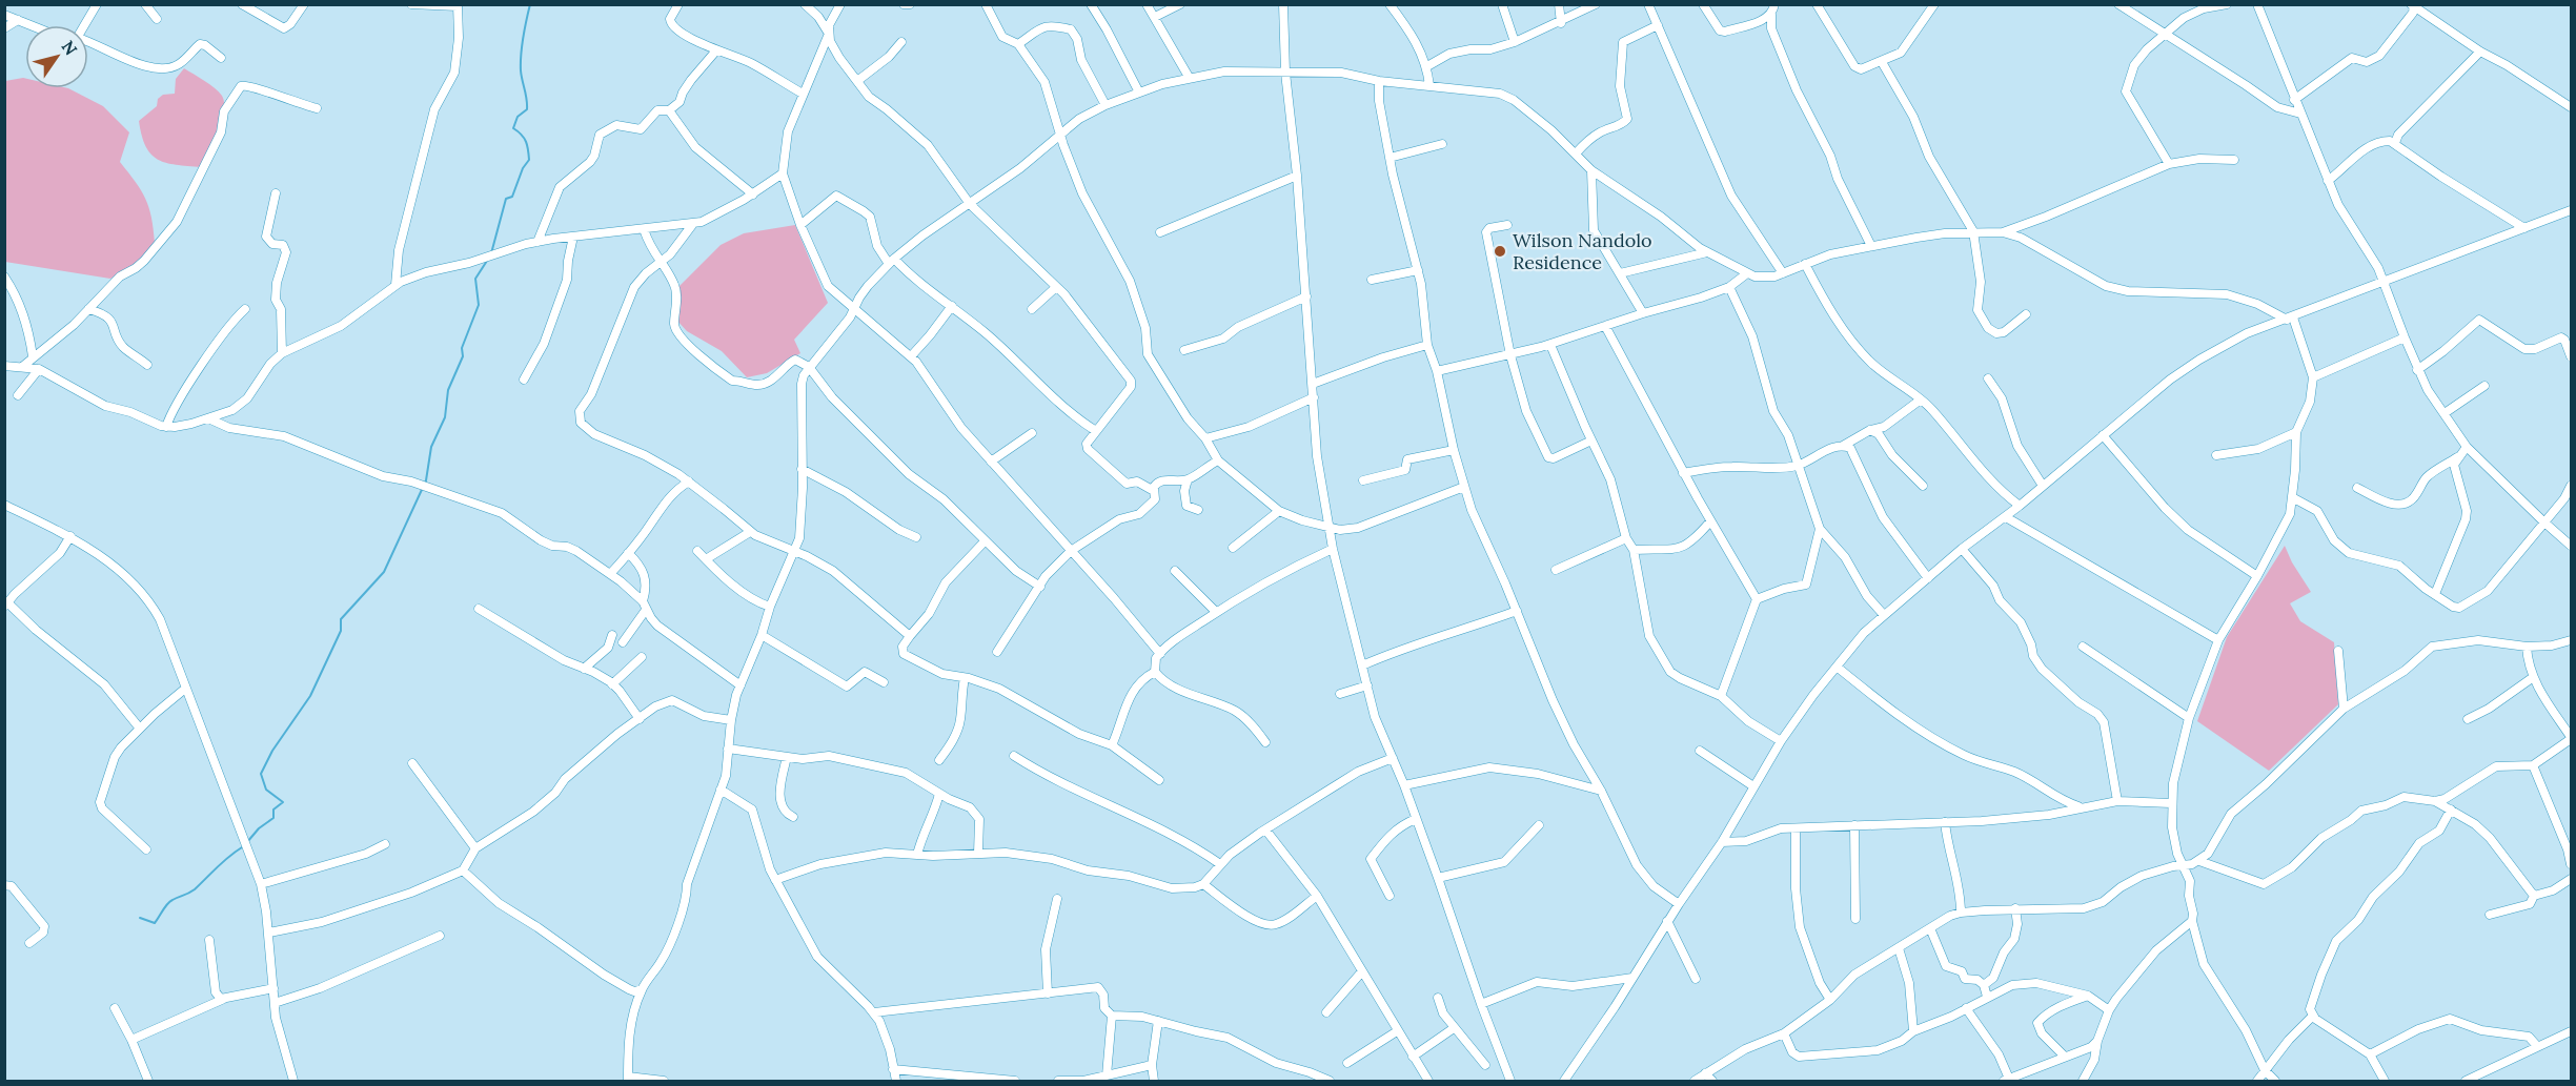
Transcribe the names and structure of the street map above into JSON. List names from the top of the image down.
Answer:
{
  "places": ["Wilson Nandolo Residence"],
  "north": "top right"
}
